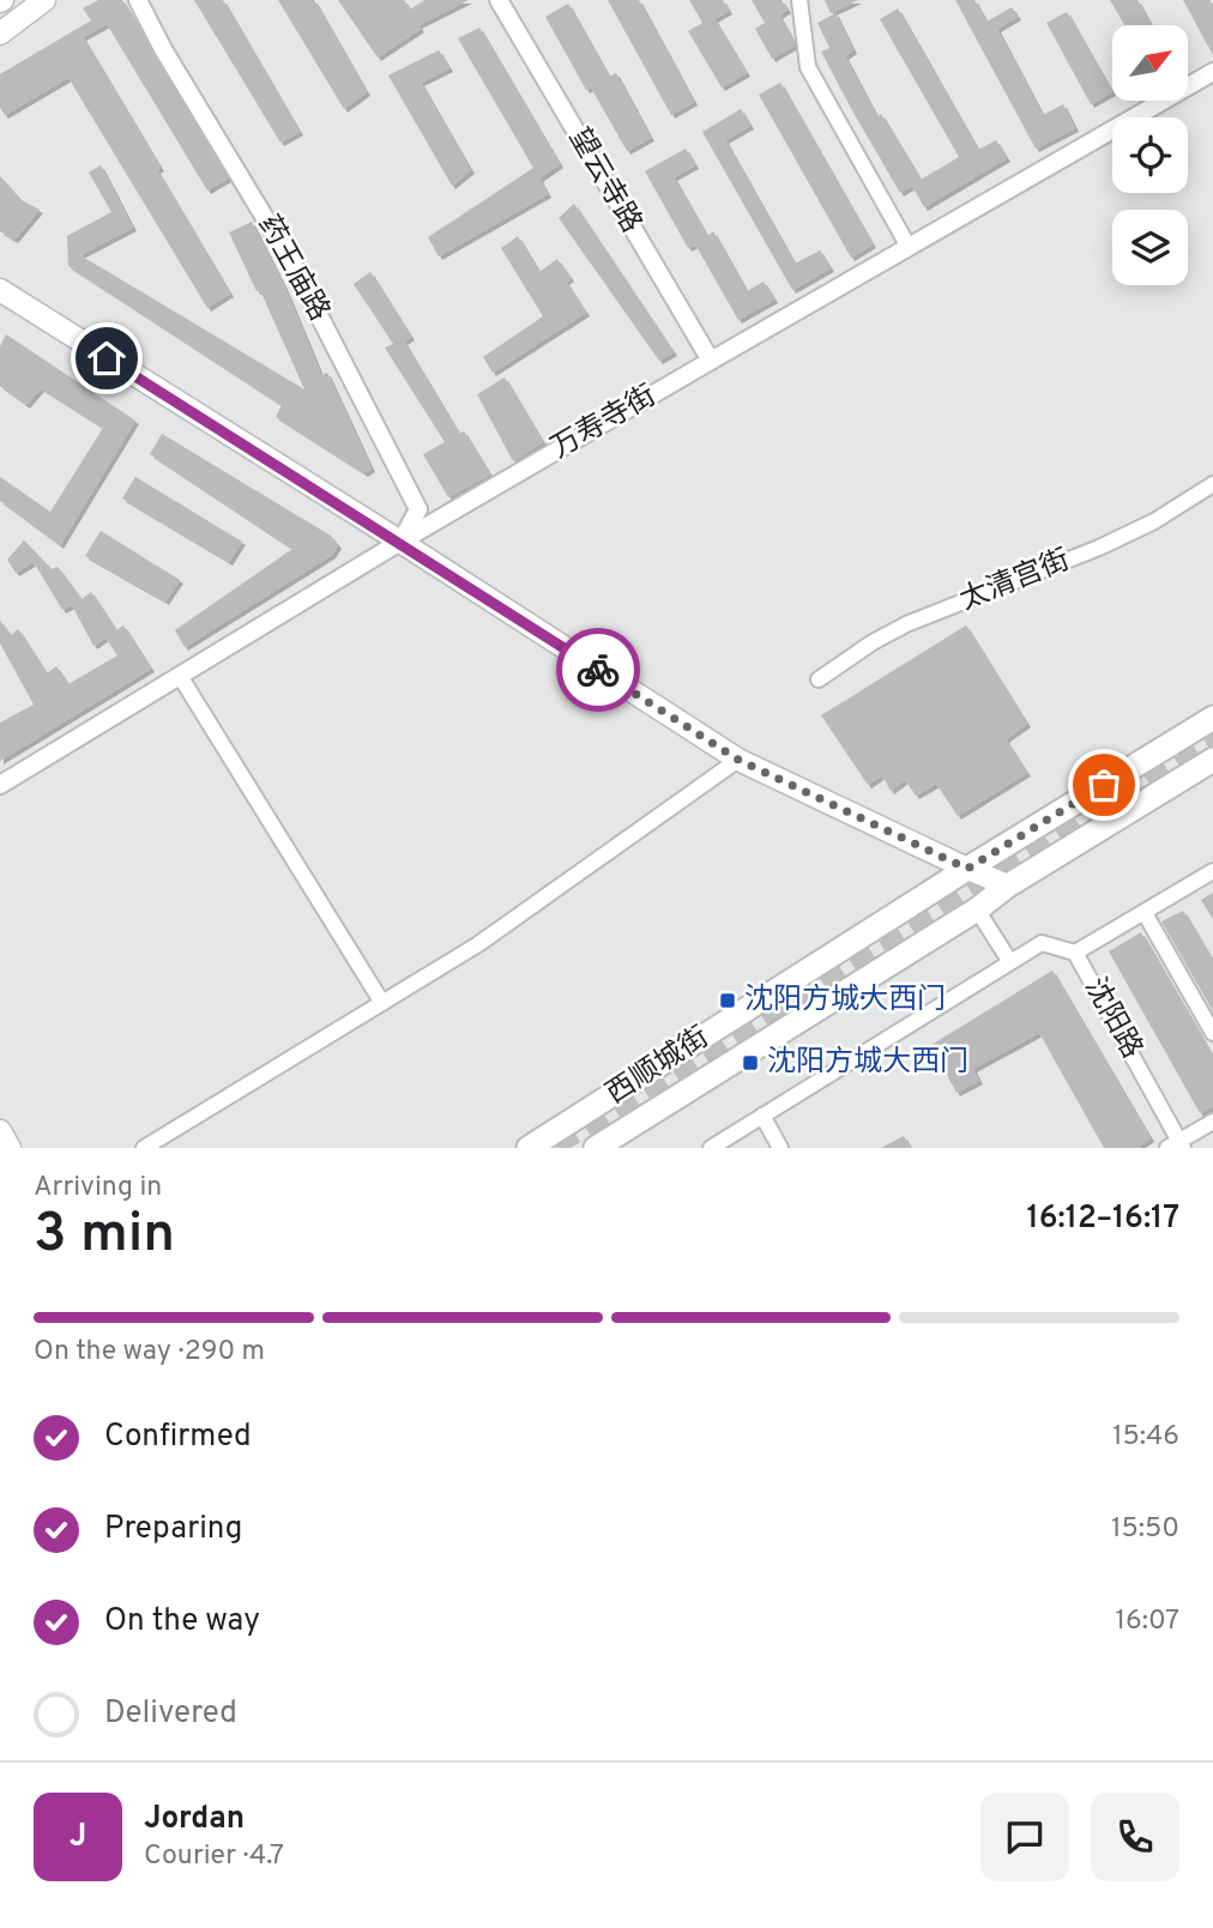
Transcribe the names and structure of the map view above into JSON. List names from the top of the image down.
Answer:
{
  "streets": {
    "main road": ["西顺城街"],
    "street": [
      "望云寺路",
      "药王庙路",
      "万寿寺街",
      "太清宫街",
      "沈阳路"
    ]
  },
  "crossings": [
    ["望云寺路", "万寿寺街"],
    ["药王庙路", "万寿寺街"]
  ],
  "places": {
    "transit": ["沈阳方城·大西门", "沈阳方城大西门"]
  },
  "north": "top right",
  "page": {
    "heading": ["3 min", "Arriving in", "16:12–16:17"],
    "panel": ["Jordan", "Courier · 4.7"],
    "bar": "On the way · 290 m",
    "list": [
      ["Confirmed", "15:46"],
      ["Preparing", "15:50"],
      ["On the way", "16:07"],
      "Delivered"
    ],
    "round": "J"
  }
}
